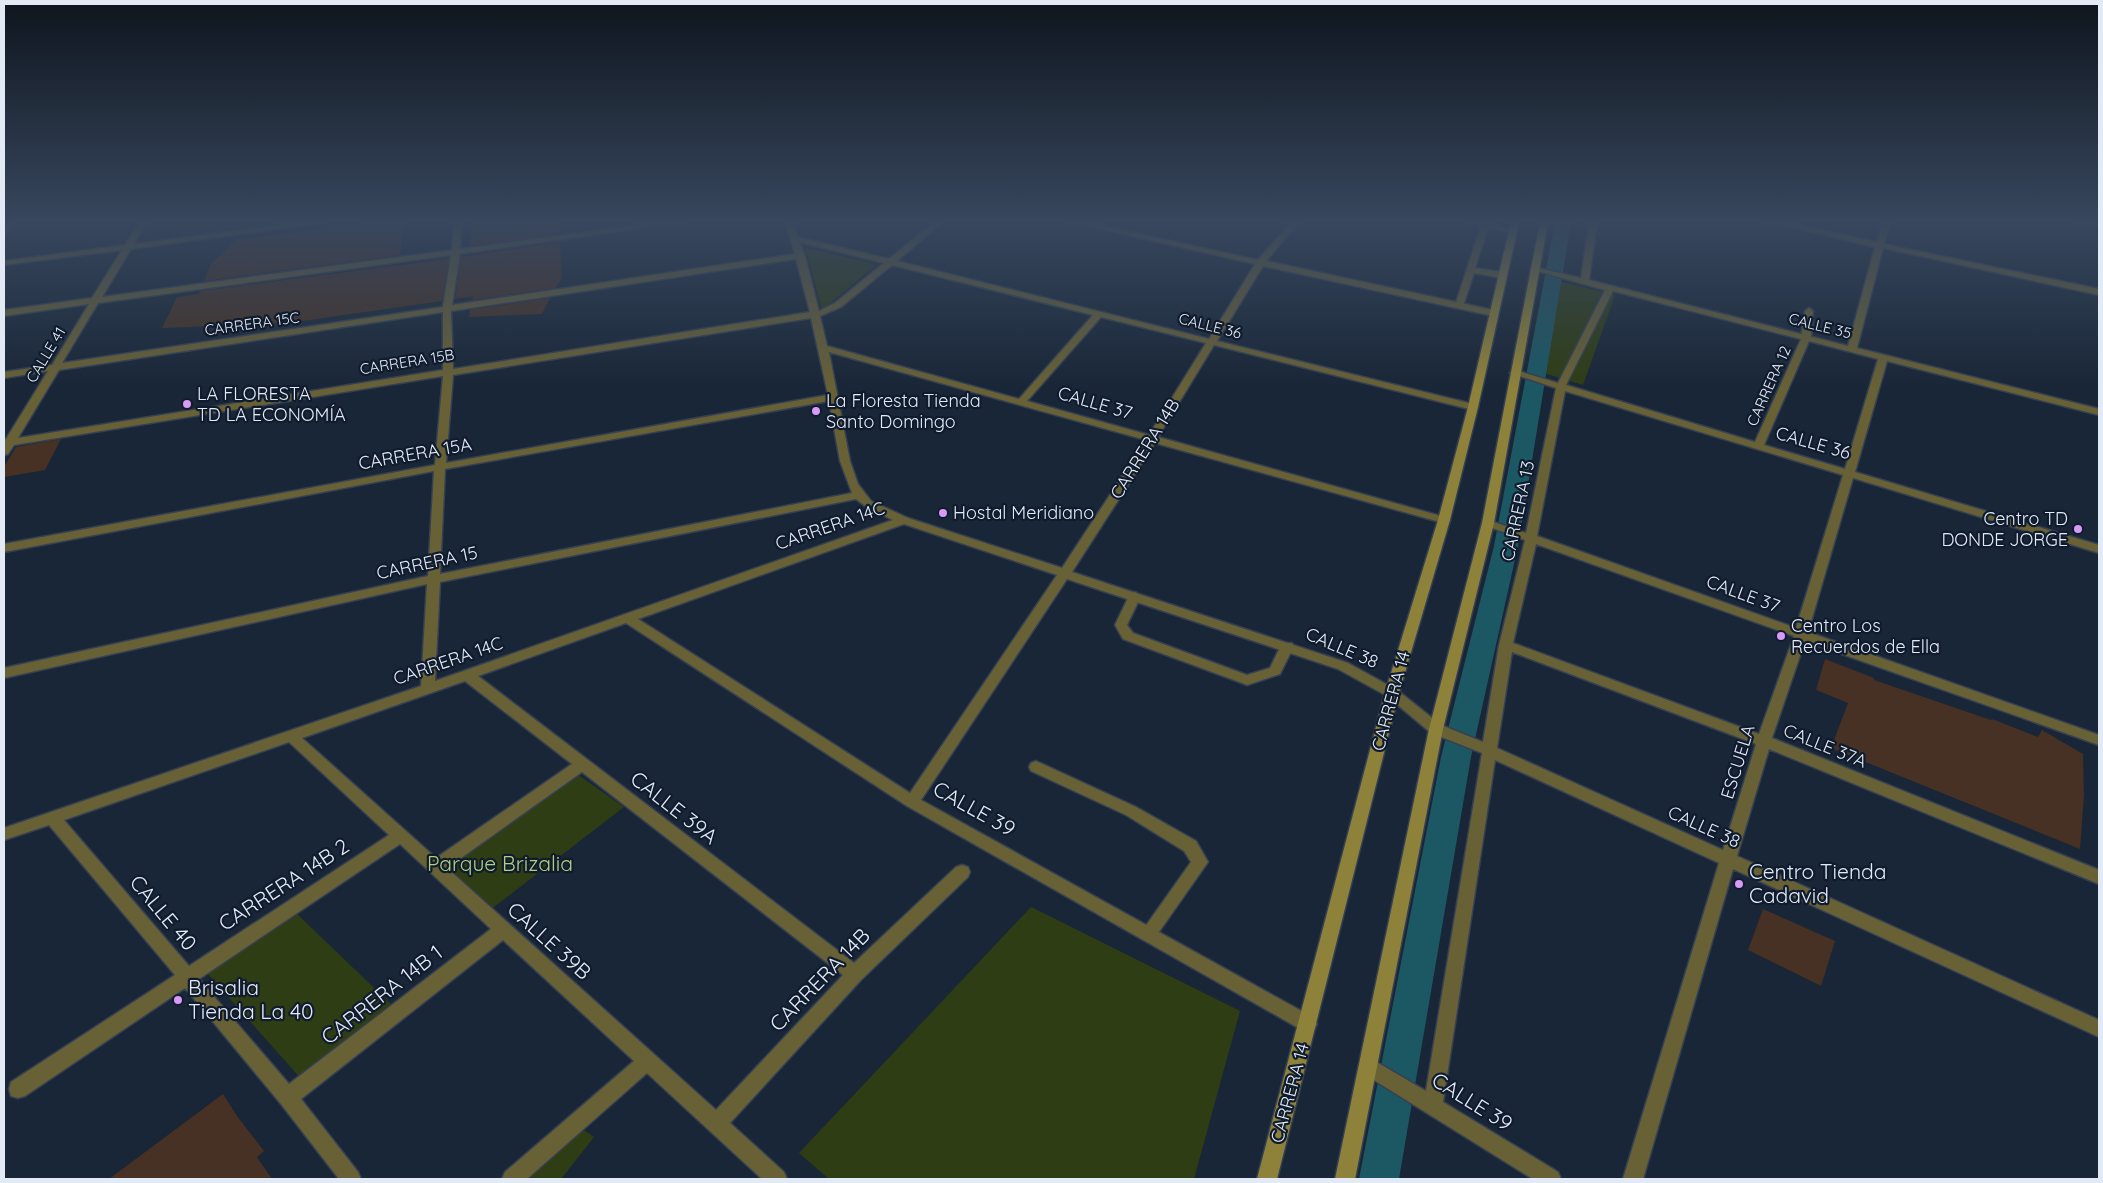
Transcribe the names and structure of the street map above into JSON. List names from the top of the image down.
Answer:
{
  "streets": {
    "main road": ["CARRERA 14"],
    "street": [
      "CARRERA 15C",
      "CALLE 36",
      "CALLE 35",
      "CALLE 41",
      "CARRERA 15B",
      "CARRERA 12",
      "CALLE 37",
      "CARRERA 14B",
      "CARRERA 15A",
      "CARRERA 13",
      "CARRERA 14C",
      "CARRERA 15",
      "CALLE 38",
      "CALLE 37A",
      "ESCUELA",
      "CALLE 39A",
      "CALLE 39",
      "CARRERA 14B 2",
      "CALLE 40",
      "CALLE 39B",
      "CARRERA 14B 1"
    ]
  },
  "crossings": [
    ["CARRERA 15C", "CALLE 41"],
    ["CALLE 36", "CARRERA 12"],
    ["CALLE 36", "CARRERA 14B"],
    ["CALLE 36", "CARRERA 13"],
    ["CALLE 36", "CARRERA 14"],
    ["CALLE 36", "ESCUELA"],
    ["CALLE 35", "CARRERA 12"],
    ["CALLE 35", "CARRERA 13"],
    ["CALLE 35", "ESCUELA"],
    ["CALLE 41", "CARRERA 15B"],
    ["CALLE 37", "CARRERA 14B"],
    ["CALLE 37", "CARRERA 13"],
    ["CALLE 37", "CARRERA 14"],
    ["CALLE 37", "ESCUELA"],
    ["CARRERA 14B", "CALLE 38"],
    ["CARRERA 14B", "CALLE 39A"],
    ["CARRERA 14B", "CALLE 39"],
    ["CARRERA 14B", "CALLE 39B"],
    ["CARRERA 13", "CALLE 38"],
    ["CARRERA 13", "CALLE 37A"],
    ["CARRERA 13", "CALLE 39"],
    ["CARRERA 14C", "CALLE 38"],
    ["CARRERA 14C", "CALLE 39A"],
    ["CARRERA 14C", "CALLE 39"],
    ["CARRERA 14C", "CALLE 40"],
    ["CARRERA 14C", "CALLE 39B"],
    ["CARRERA 15", "CALLE 38"],
    ["CALLE 38", "CARRERA 14"],
    ["CALLE 38", "ESCUELA"],
    ["CARRERA 14", "CALLE 39"],
    ["CALLE 37A", "ESCUELA"],
    ["CARRERA 14B 2", "CALLE 40"],
    ["CARRERA 14B 2", "CALLE 39B"],
    ["CALLE 40", "CARRERA 14B 1"],
    ["CALLE 39B", "CARRERA 14B 1"]
  ],
  "parks": ["Parque Brizalia"],
  "places": [
    "LA FLORESTA TD LA ECONOMÍA",
    "La Floresta Tienda Santo Domingo",
    "Hostal Meridiano",
    "Centro TD DONDE JORGE",
    "Centro Los Recuerdos de Ella",
    "Centro Tienda Cadavid",
    "Brisalia Tienda La 40"
  ]
}
